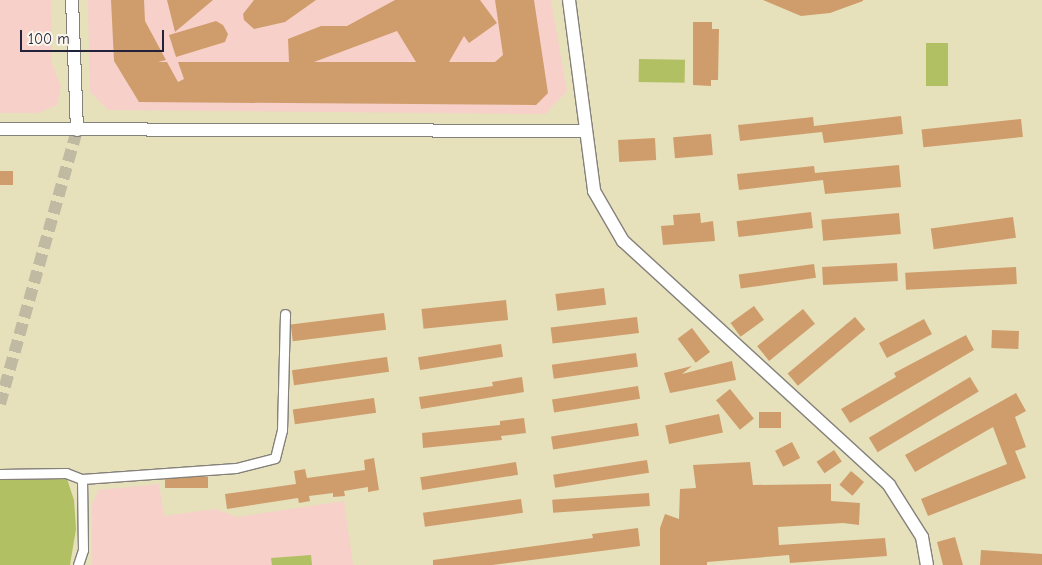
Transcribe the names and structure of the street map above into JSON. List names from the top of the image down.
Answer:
{
  "scale_bar": "100 m"
}
